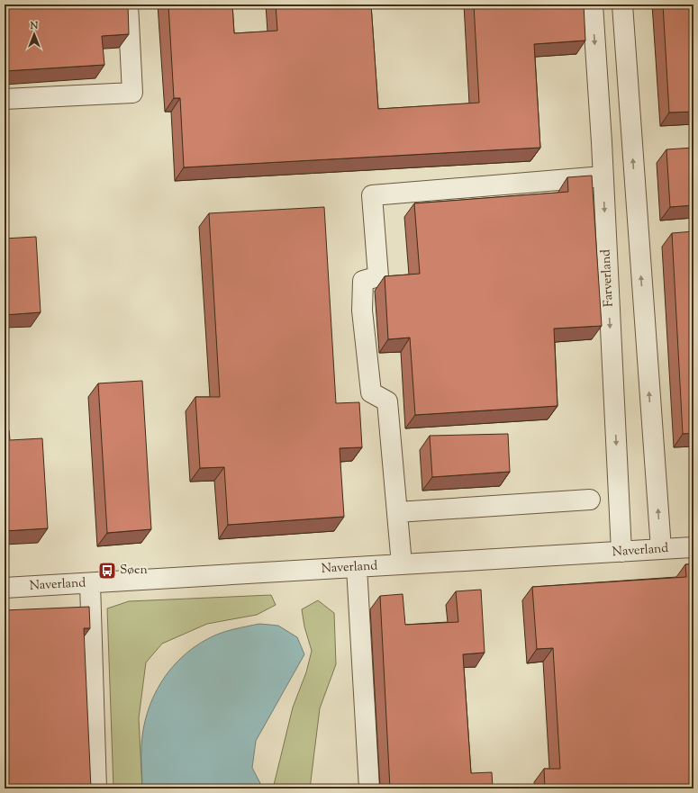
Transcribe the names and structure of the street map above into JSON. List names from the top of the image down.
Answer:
{
  "streets": {
    "street": ["Farverland", "Naverland"]
  },
  "crossings": [
    ["Farverland", "Naverland"]
  ],
  "places": {
    "bus stop": ["Søen"]
  },
  "north": "top"
}
